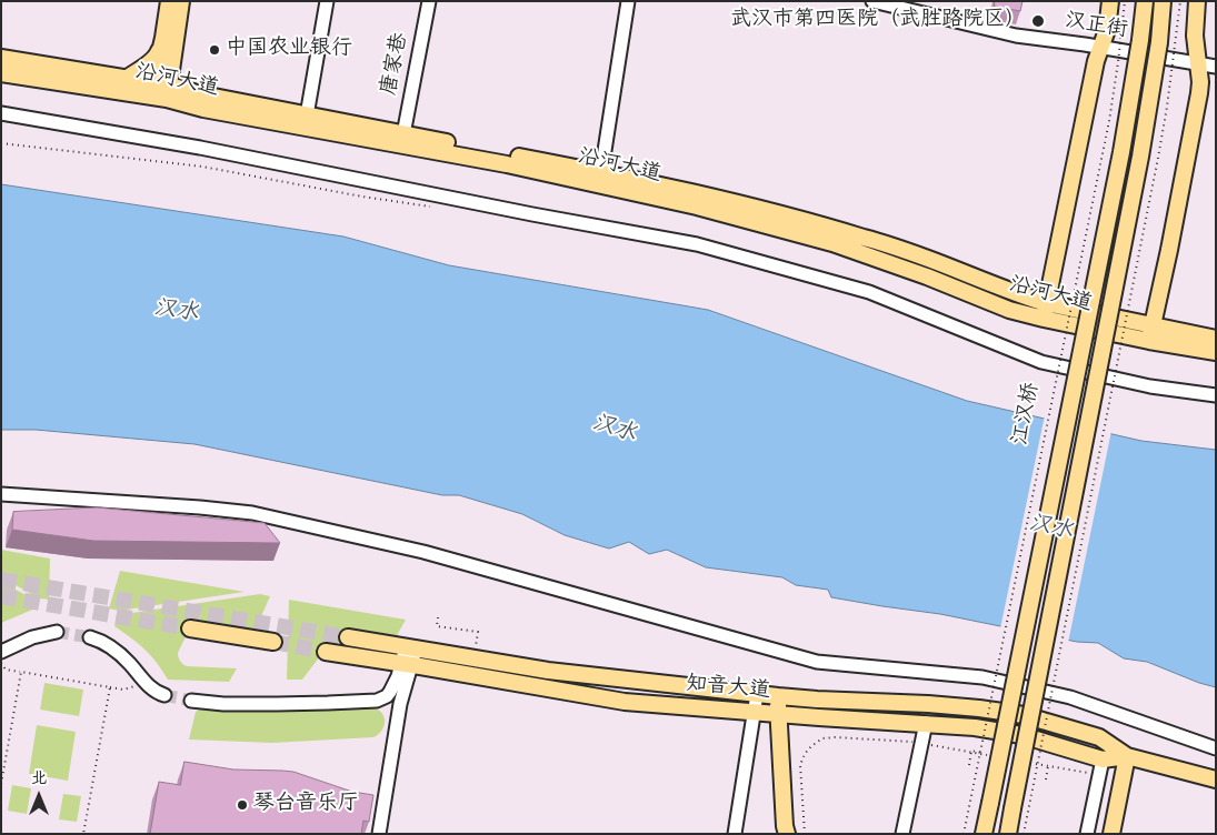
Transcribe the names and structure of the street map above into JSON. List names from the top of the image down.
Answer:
{
  "streets": {
    "main road": ["沿河大道", "江汉桥", "知音大道"],
    "street": ["汉正街", "唐家巷"]
  },
  "crossings": [
    ["唐家巷", "沿河大道"]
  ],
  "water": ["汉水"],
  "places": ["武汉市第四医院（武胜路院区）", "中国农业银行", "琴台音乐厅"],
  "north": "top"
}
